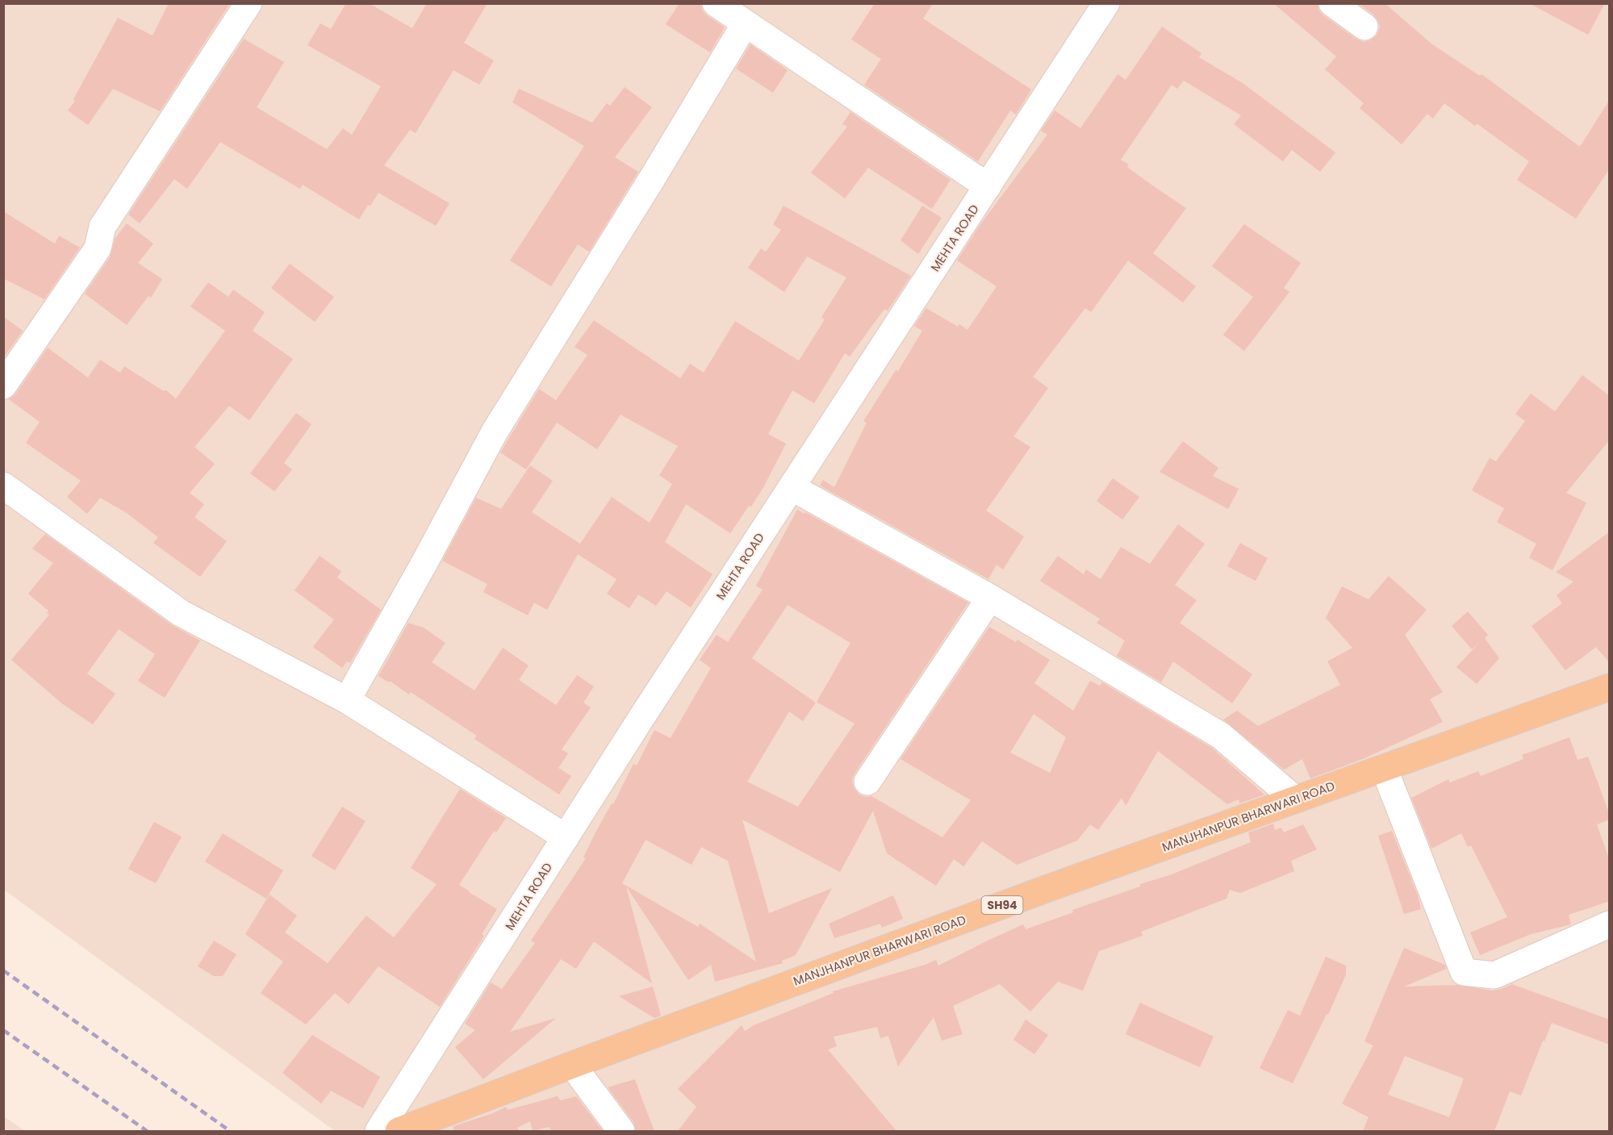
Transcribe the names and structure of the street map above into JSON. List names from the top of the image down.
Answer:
{
  "streets": {
    "main road": ["MANJHANPUR BHARWARI ROAD", "SH94"],
    "street": ["MEHTA ROAD"]
  }
}
